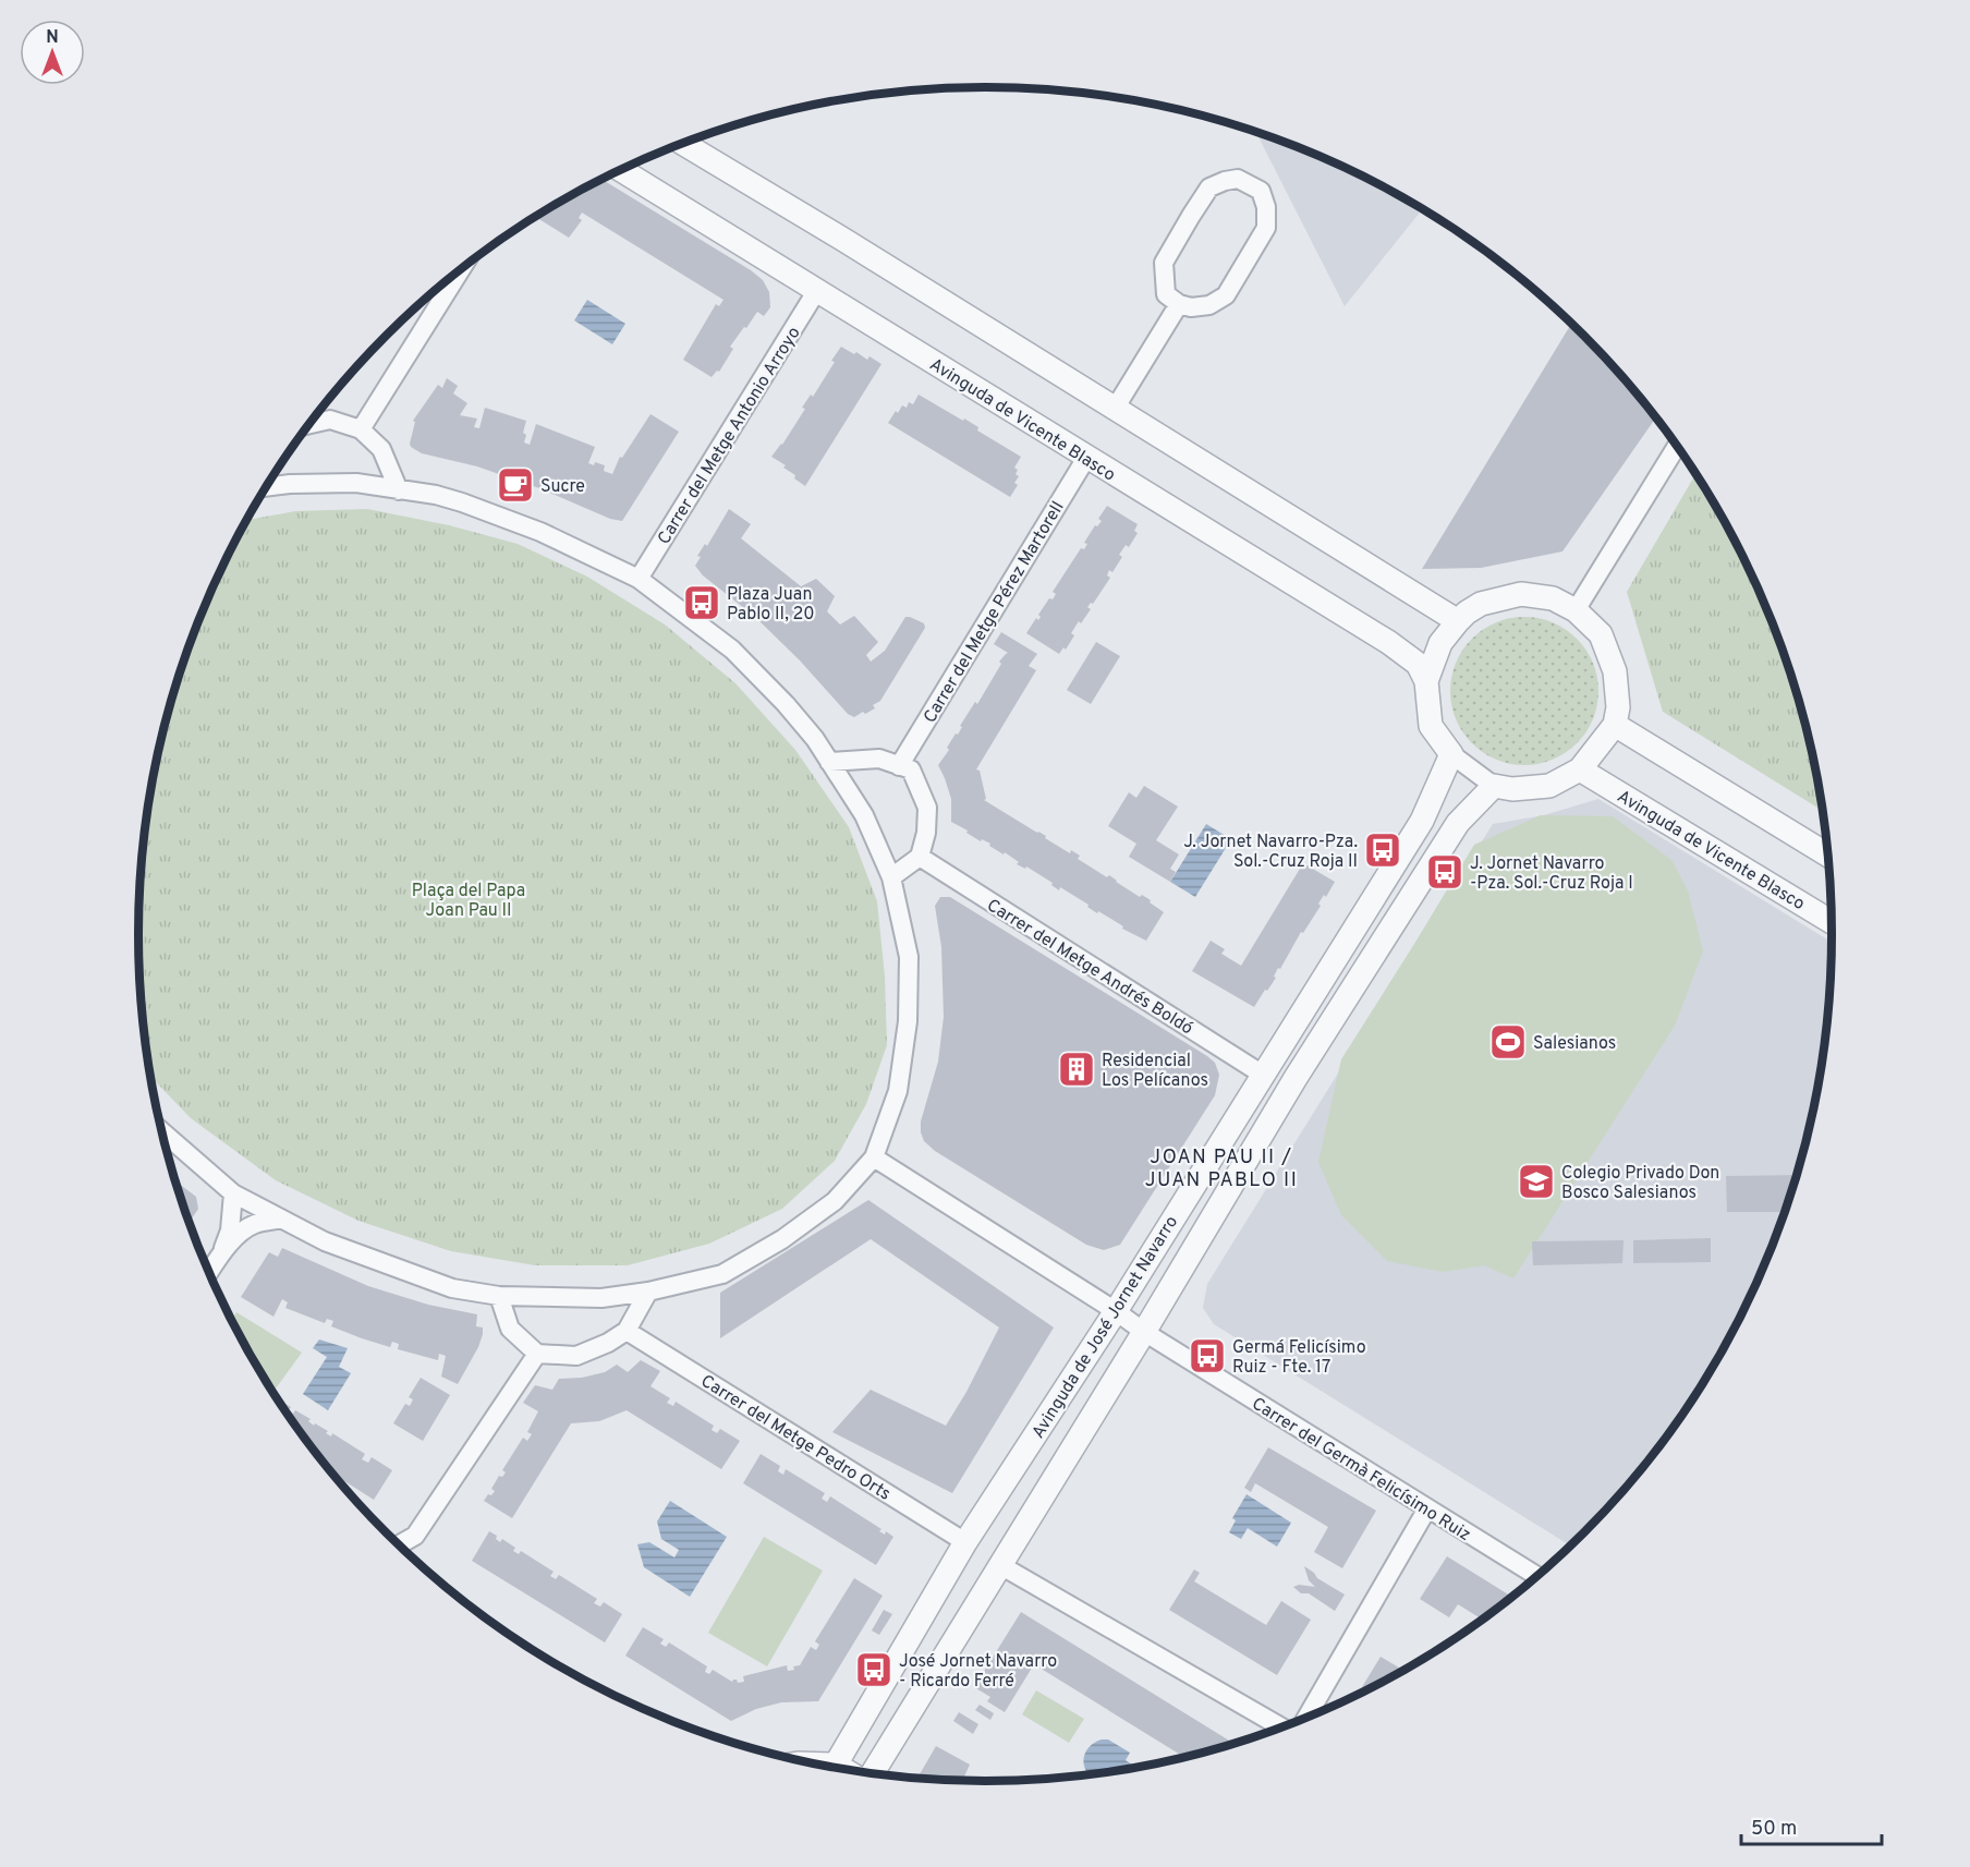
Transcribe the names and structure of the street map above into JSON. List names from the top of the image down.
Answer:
{
  "streets": {
    "street": [
      "Avinguda de Vicente Blasco",
      "Carrer del Metge Antonio Arroyo",
      "Carrer del Metge Pérez Martorell",
      "Carrer del Metge Andrés Boldó",
      "Avinguda de José Jornet Navarro",
      "Carrer del Metge Pedro Orts",
      "Carrer del Germà Felicísimo Ruiz"
    ]
  },
  "crossings": [
    ["Avinguda de Vicente Blasco", "Carrer del Metge Antonio Arroyo"],
    ["Avinguda de Vicente Blasco", "Carrer del Metge Pérez Martorell"],
    ["Avinguda de Vicente Blasco", "Avinguda de José Jornet Navarro"],
    ["Carrer del Metge Andrés Boldó", "Avinguda de José Jornet Navarro"],
    ["Avinguda de José Jornet Navarro", "Carrer del Metge Pedro Orts"],
    ["Avinguda de José Jornet Navarro", "Carrer del Germà Felicísimo Ruiz"]
  ],
  "districts": ["JOAN PAU II / JUAN PABLO II"],
  "parks": ["Plaça del Papa Joan Pau II"],
  "places": {
    "cafe": ["Sucre"],
    "bus stop": [
      "Plaza Juan Pablo II, 20",
      "J. Jornet Navarro-Pza. Sol.-Cruz Roja II",
      "J. Jornet Navarro -Pza. Sol.-Cruz Roja I",
      "Germá Felicísimo Ruiz - Fte. 17",
      "José Jornet Navarro - Ricardo Ferré"
    ],
    "sports": ["Salesianos"],
    "building": ["Residencial Los Pelícanos"],
    "school or university": ["Colegio Privado Don Bosco Salesianos"]
  },
  "scale_bar": "50 m",
  "north": "top"
}
